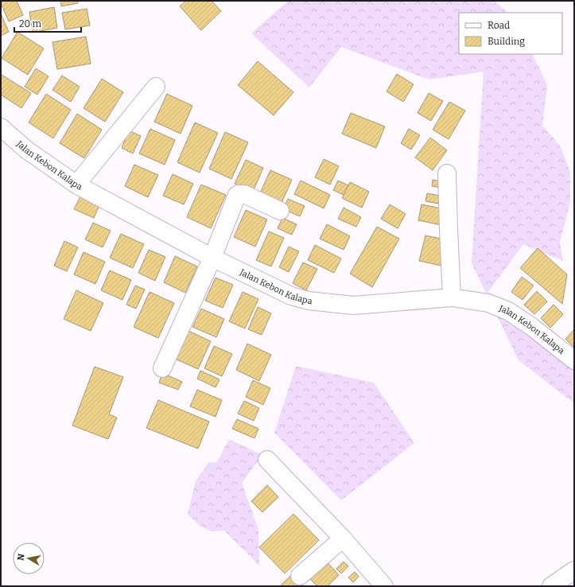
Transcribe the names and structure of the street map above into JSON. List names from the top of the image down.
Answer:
{
  "streets": {
    "street": ["Jalan Kebon Kalapa"]
  },
  "legend": ["Road", "Building"],
  "scale_bar": "20 m",
  "north": "left"
}
